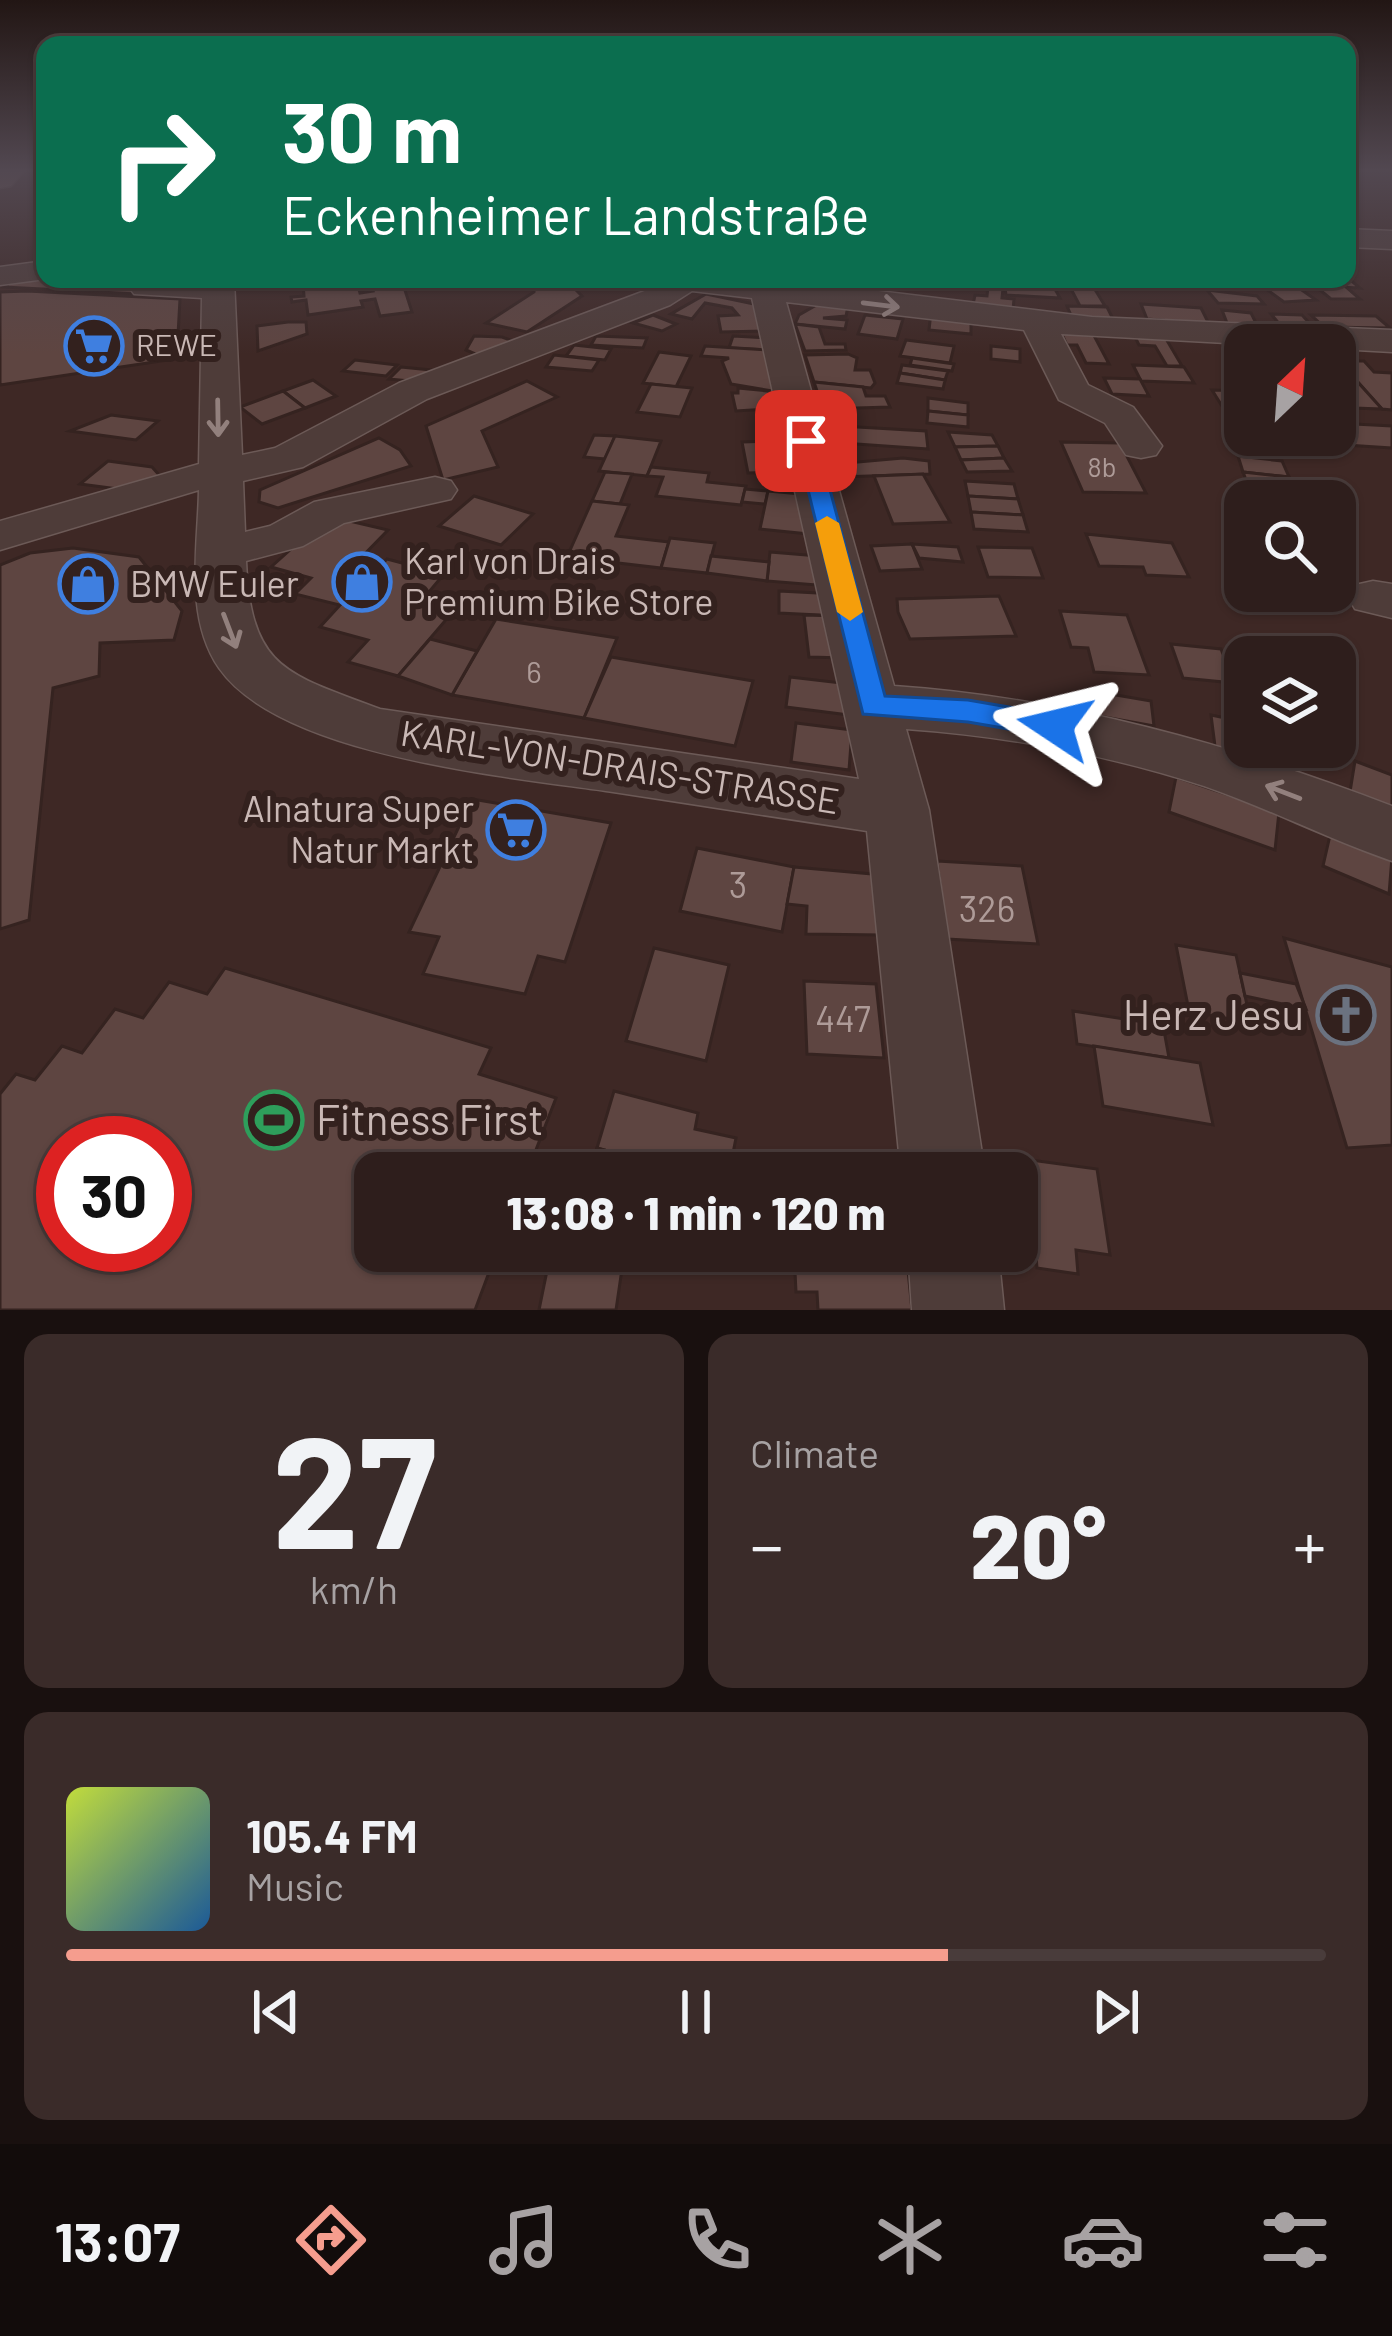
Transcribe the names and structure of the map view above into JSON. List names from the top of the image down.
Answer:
{
  "streets": {
    "street": ["KARL-VON-DRAIS-STRASSE"]
  },
  "one_way": ["KARL-VON-DRAIS-STRASSE"],
  "places": {
    "supermarket": ["REWE", "Alnatura Super Natur Markt"],
    "shop": ["Karl von Drais Premium Bike Store", "BMW Euler"],
    "church": ["Herz Jesu"],
    "sports": ["Fitness First"]
  },
  "house_numbers": [
    "8b",
    "6",
    "3",
    "326",
    "447"
  ],
  "north": "top right",
  "page": {
    "turn": ["30 m", "Eckenheimer Landstraße"],
    "limit": "30",
    "trip": "13:08 · 1 min · 120 m",
    "tile": [
      ["27", "km/h"],
      "Climate"
    ],
    "heat": ["−", "20°", "+"],
    "song": ["105.4 FM", "Music"],
    "tabs": "13:07"
  }
}
